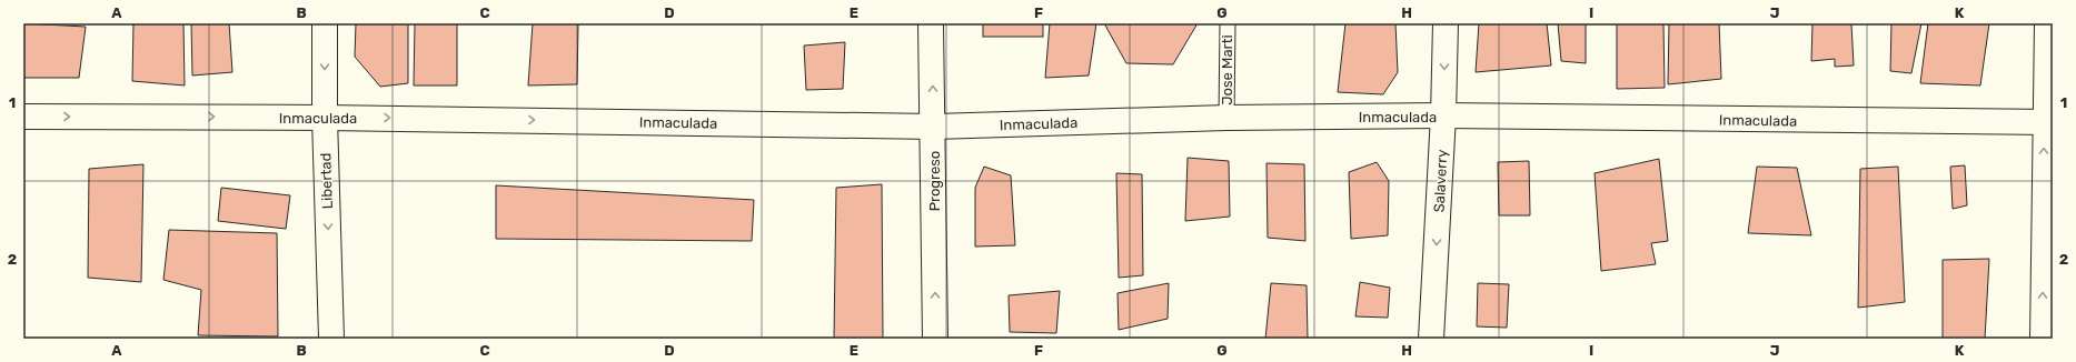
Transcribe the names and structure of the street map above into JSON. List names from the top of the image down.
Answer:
{
  "streets": {
    "street": [
      "Inmaculada",
      "Libertad",
      "Progreso",
      "Salaverry"
    ],
    "lane": ["Jose Marti"]
  },
  "crossings": [
    ["Jose Marti", "Inmaculada"],
    ["Inmaculada", "Libertad"],
    ["Inmaculada", "Progreso"],
    ["Inmaculada", "Salaverry"]
  ],
  "one_way": [
    "Inmaculada",
    "Libertad",
    "Progreso",
    "Salaverry"
  ],
  "grid": {
    "columns": [
      "A",
      "B",
      "C",
      "D",
      "E",
      "F",
      "G",
      "H",
      "I",
      "J",
      "K"
    ],
    "rows": ["1", "2"]
  }
}
